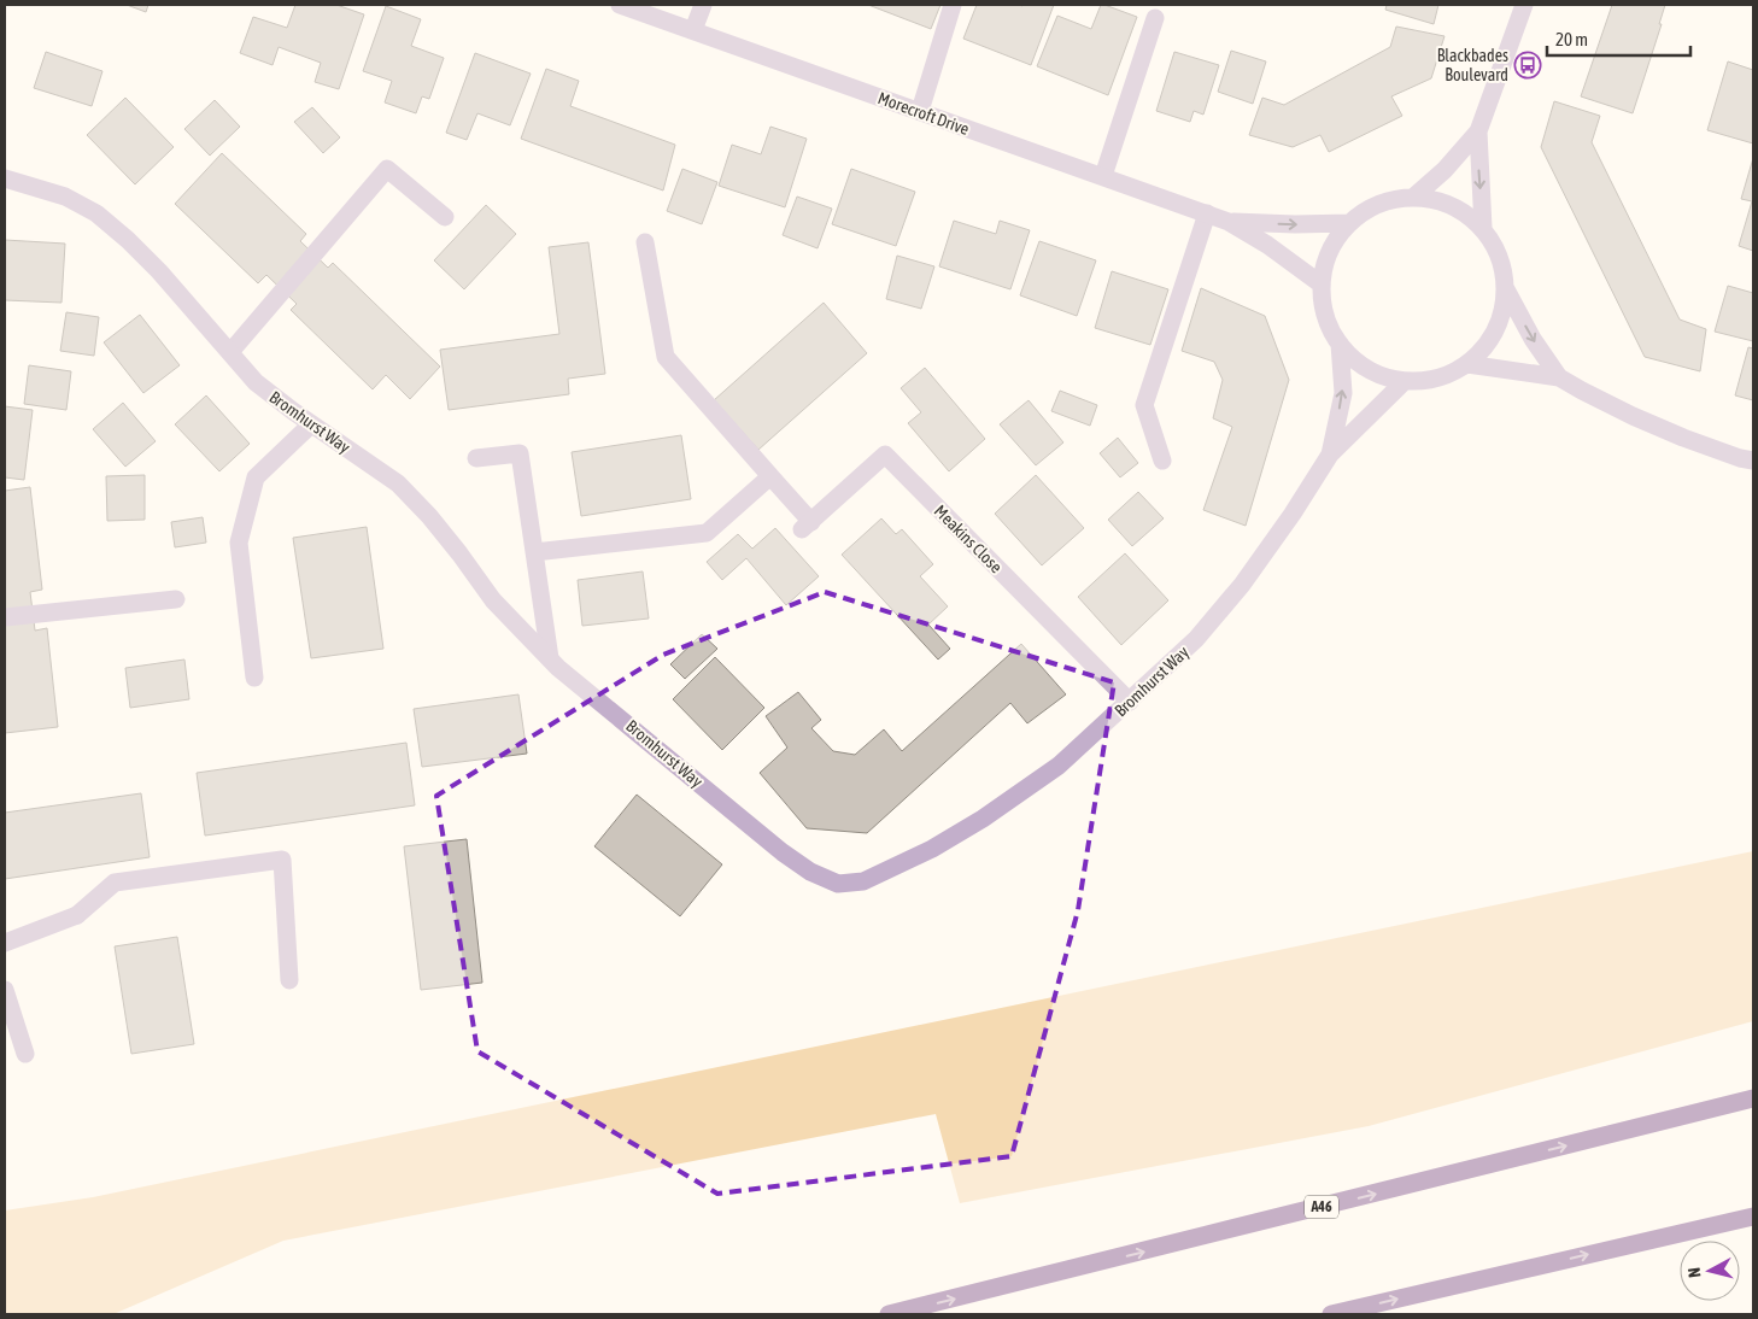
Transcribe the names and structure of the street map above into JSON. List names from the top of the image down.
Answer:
{
  "streets": {
    "highway": ["A46"],
    "street": ["Morecroft Drive", "Bromhurst Way", "Meakins Close"]
  },
  "crossings": [
    ["Morecroft Drive", "Bromhurst Way"],
    ["Bromhurst Way", "Meakins Close"]
  ],
  "places": {
    "bus stop": ["Blackbades Boulevard"]
  },
  "scale_bar": "20 m",
  "north": "left"
}
